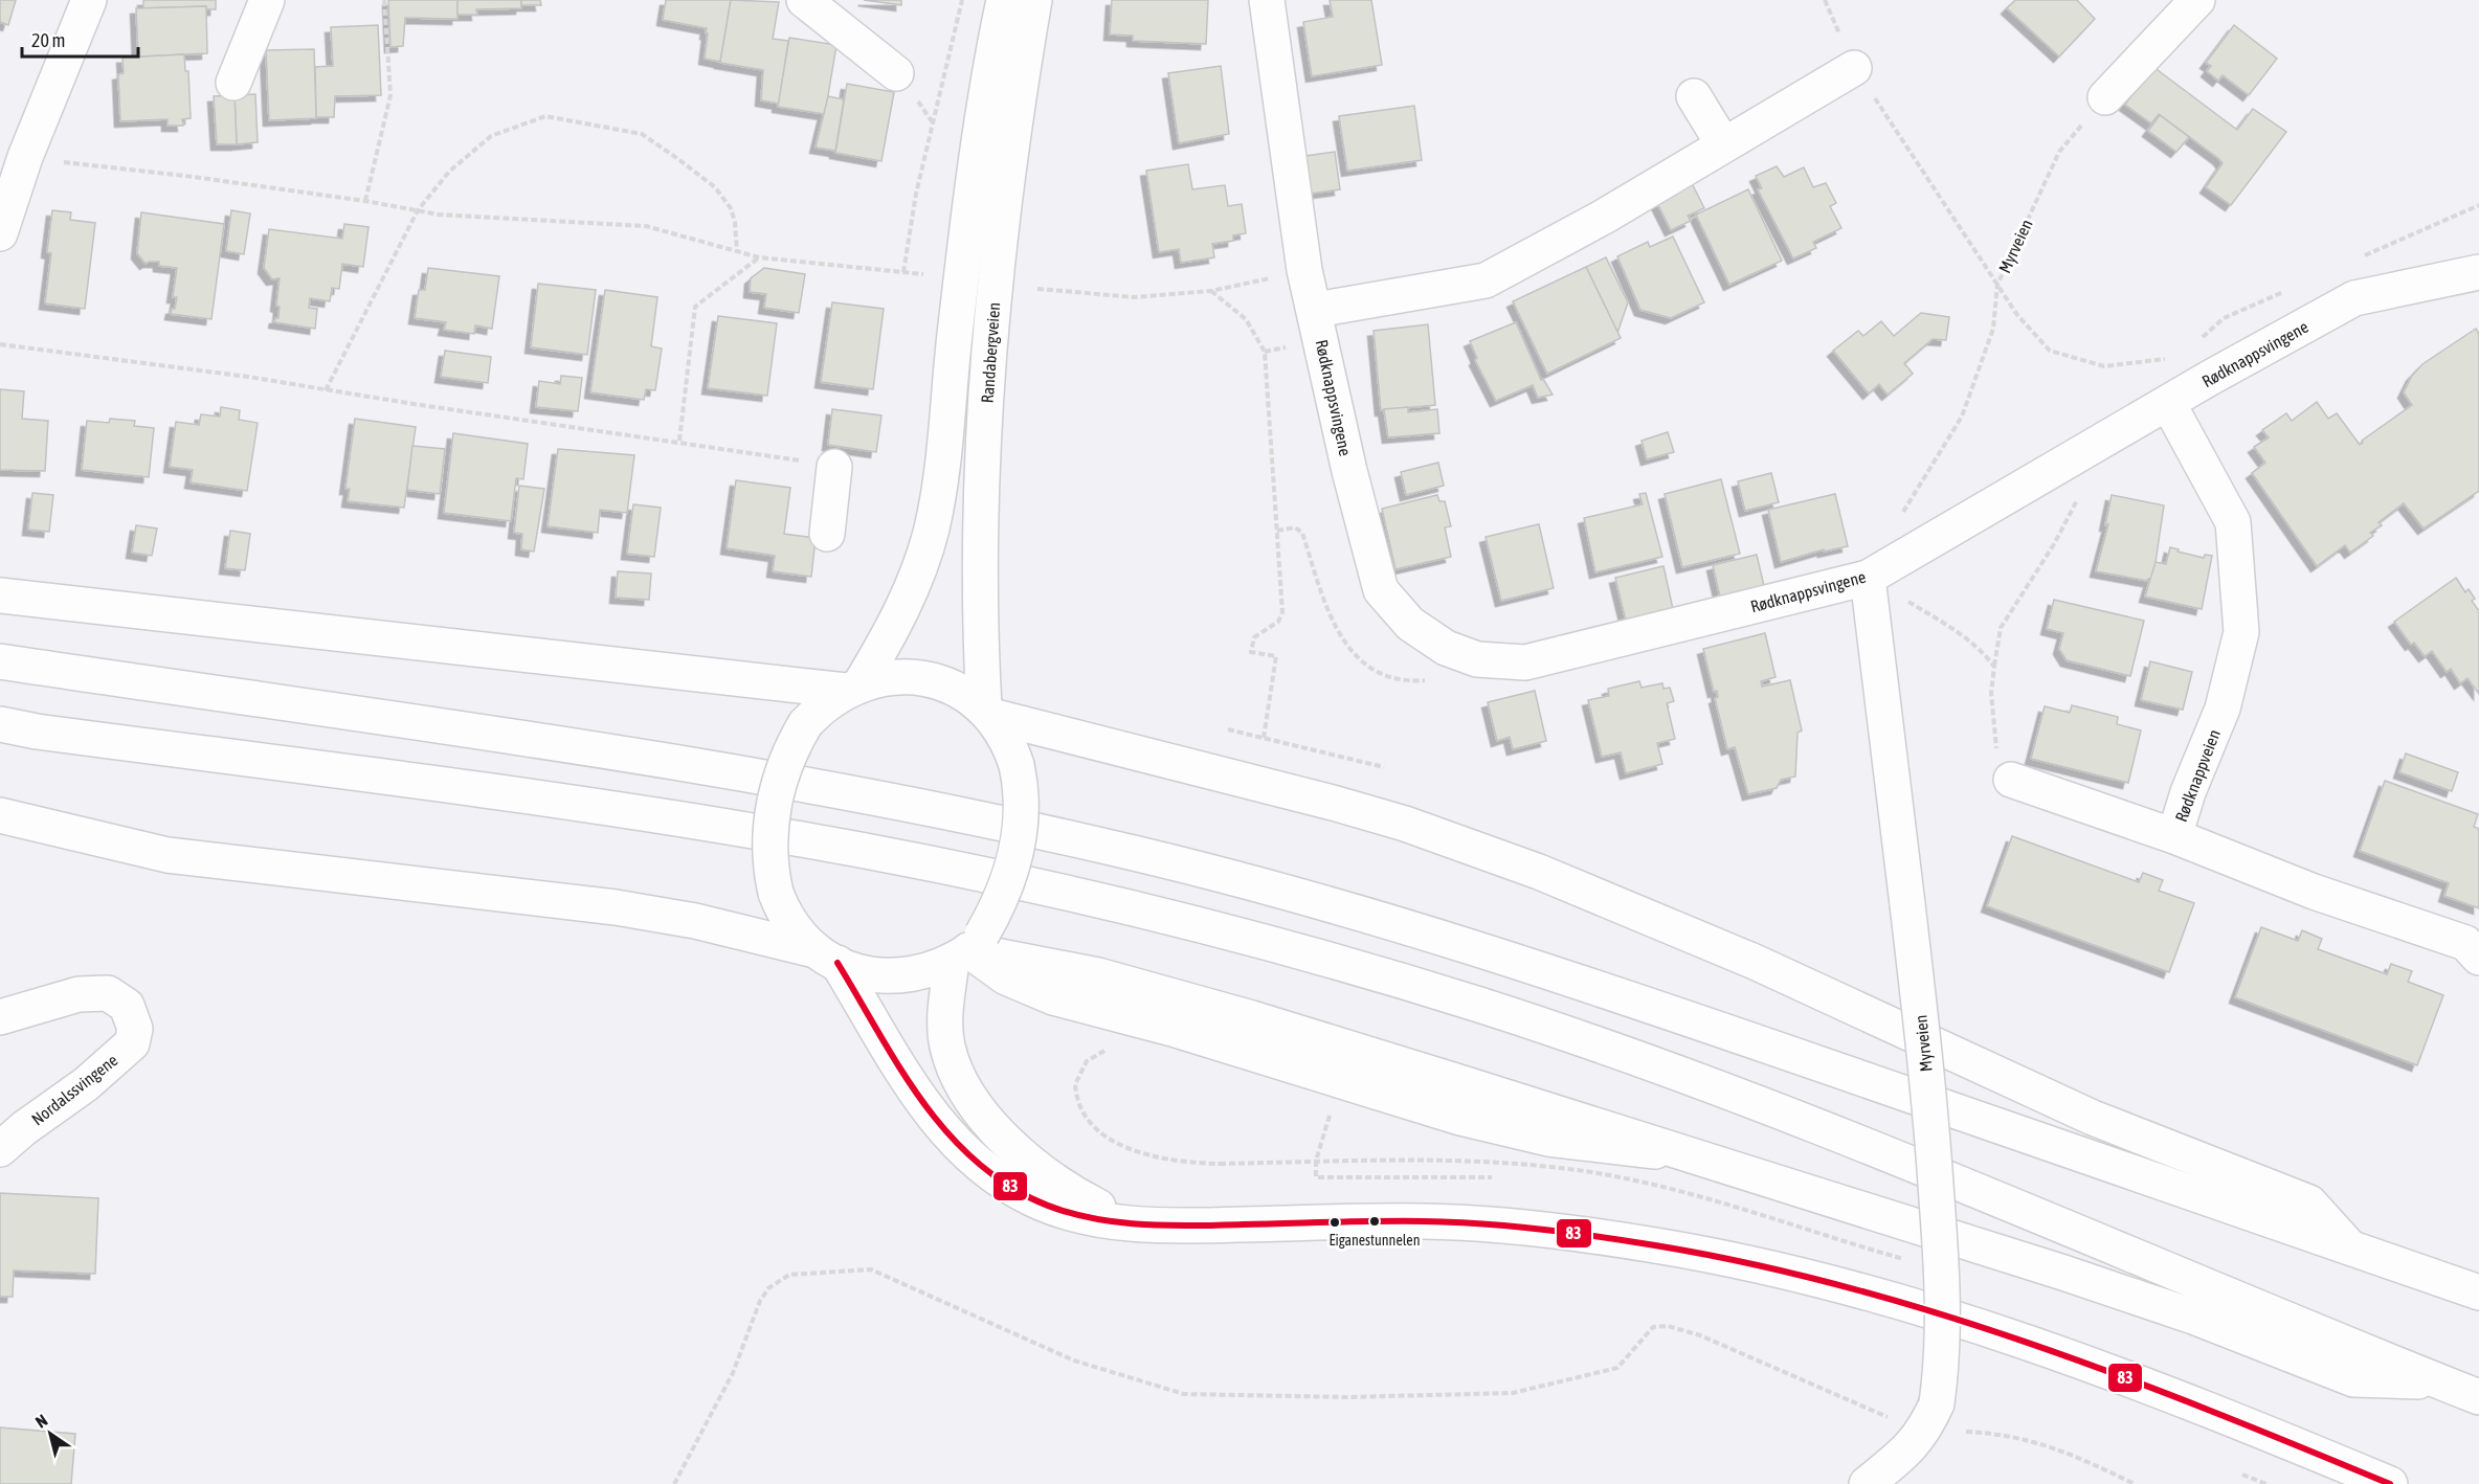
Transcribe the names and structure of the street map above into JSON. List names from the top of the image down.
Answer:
{
  "streets": {
    "main road": [
      "Myrveien",
      "Randabergveien",
      "Rødknappsvingene",
      "Rødknappveien",
      "Nordalssvingene"
    ]
  },
  "crossings": [
    ["Myrveien", "Rødknappsvingene"],
    ["Rødknappsvingene", "Rødknappveien"]
  ],
  "places": ["Eiganestunnelen"],
  "lines": ["transit line 83"],
  "scale_bar": "20 m",
  "north": "top left"
}
